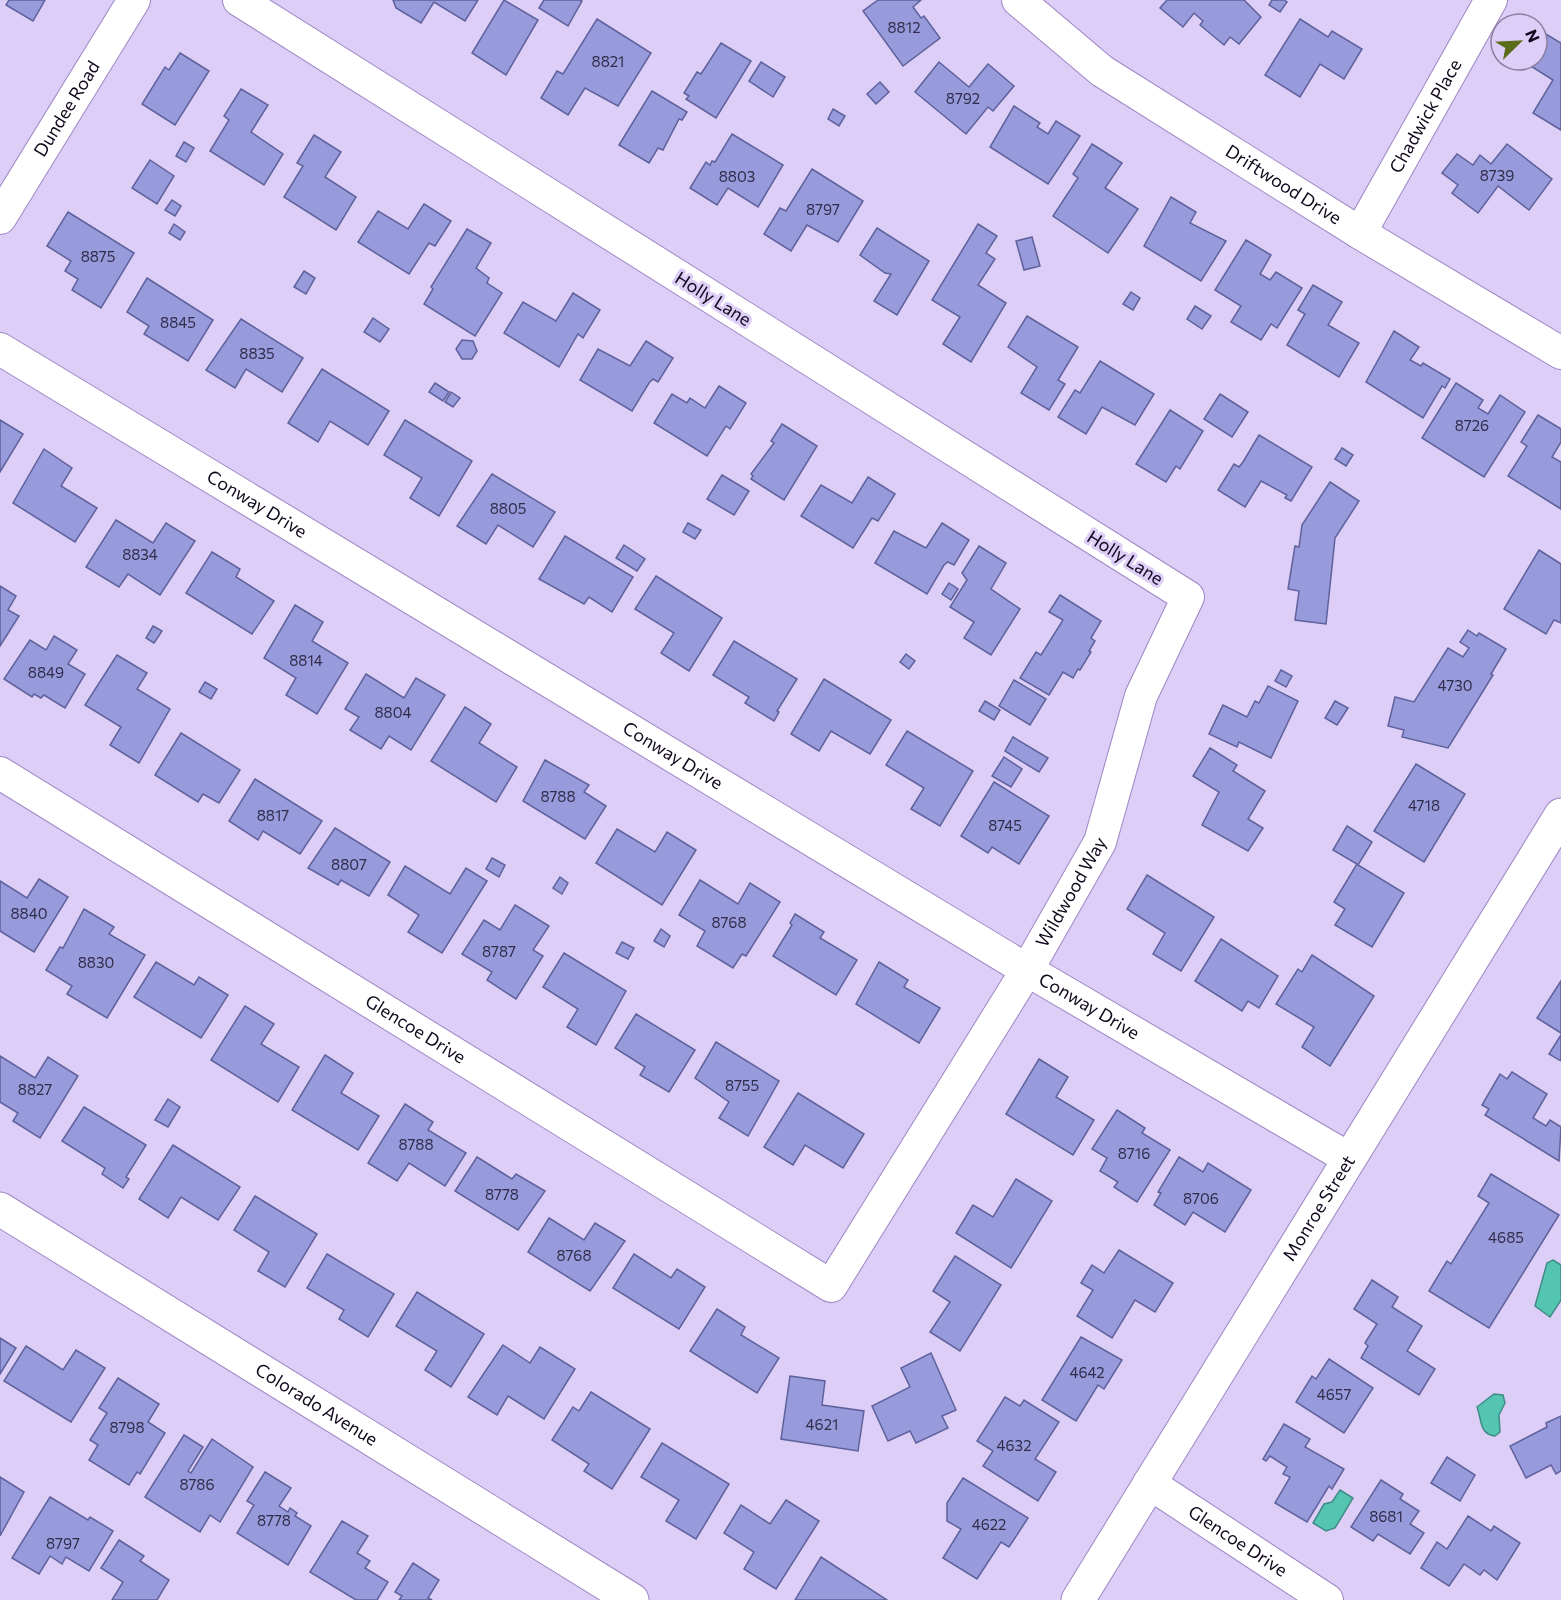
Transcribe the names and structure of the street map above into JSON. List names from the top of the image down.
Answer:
{
  "streets": {
    "street": [
      "Dundee Road",
      "Chadwick Place",
      "Driftwood Drive",
      "Holly Lane",
      "Conway Drive",
      "Wildwood Way",
      "Glencoe Drive",
      "Monroe Street",
      "Colorado Avenue"
    ]
  },
  "crossings": [
    ["Chadwick Place", "Driftwood Drive"],
    ["Holly Lane", "Wildwood Way"],
    ["Conway Drive", "Wildwood Way"],
    ["Conway Drive", "Monroe Street"],
    ["Wildwood Way", "Glencoe Drive"],
    ["Glencoe Drive", "Monroe Street"]
  ],
  "house_numbers": [
    "8812",
    "8821",
    "8792",
    "8739",
    "8803",
    "8797",
    "8875",
    "8845",
    "8835",
    "8726",
    "8805",
    "8834",
    "8814",
    "8849",
    "4730",
    "8804",
    "8788",
    "4718",
    "8817",
    "8745",
    "8807",
    "8840",
    "8768",
    "8787",
    "8830",
    "8755",
    "8827",
    "8788",
    "8716",
    "8778",
    "8706",
    "4685",
    "8768",
    "4642",
    "4657",
    "4621",
    "8798",
    "4632",
    "8786",
    "8681",
    "8778",
    "4622",
    "8797"
  ],
  "north": "top right"
}
